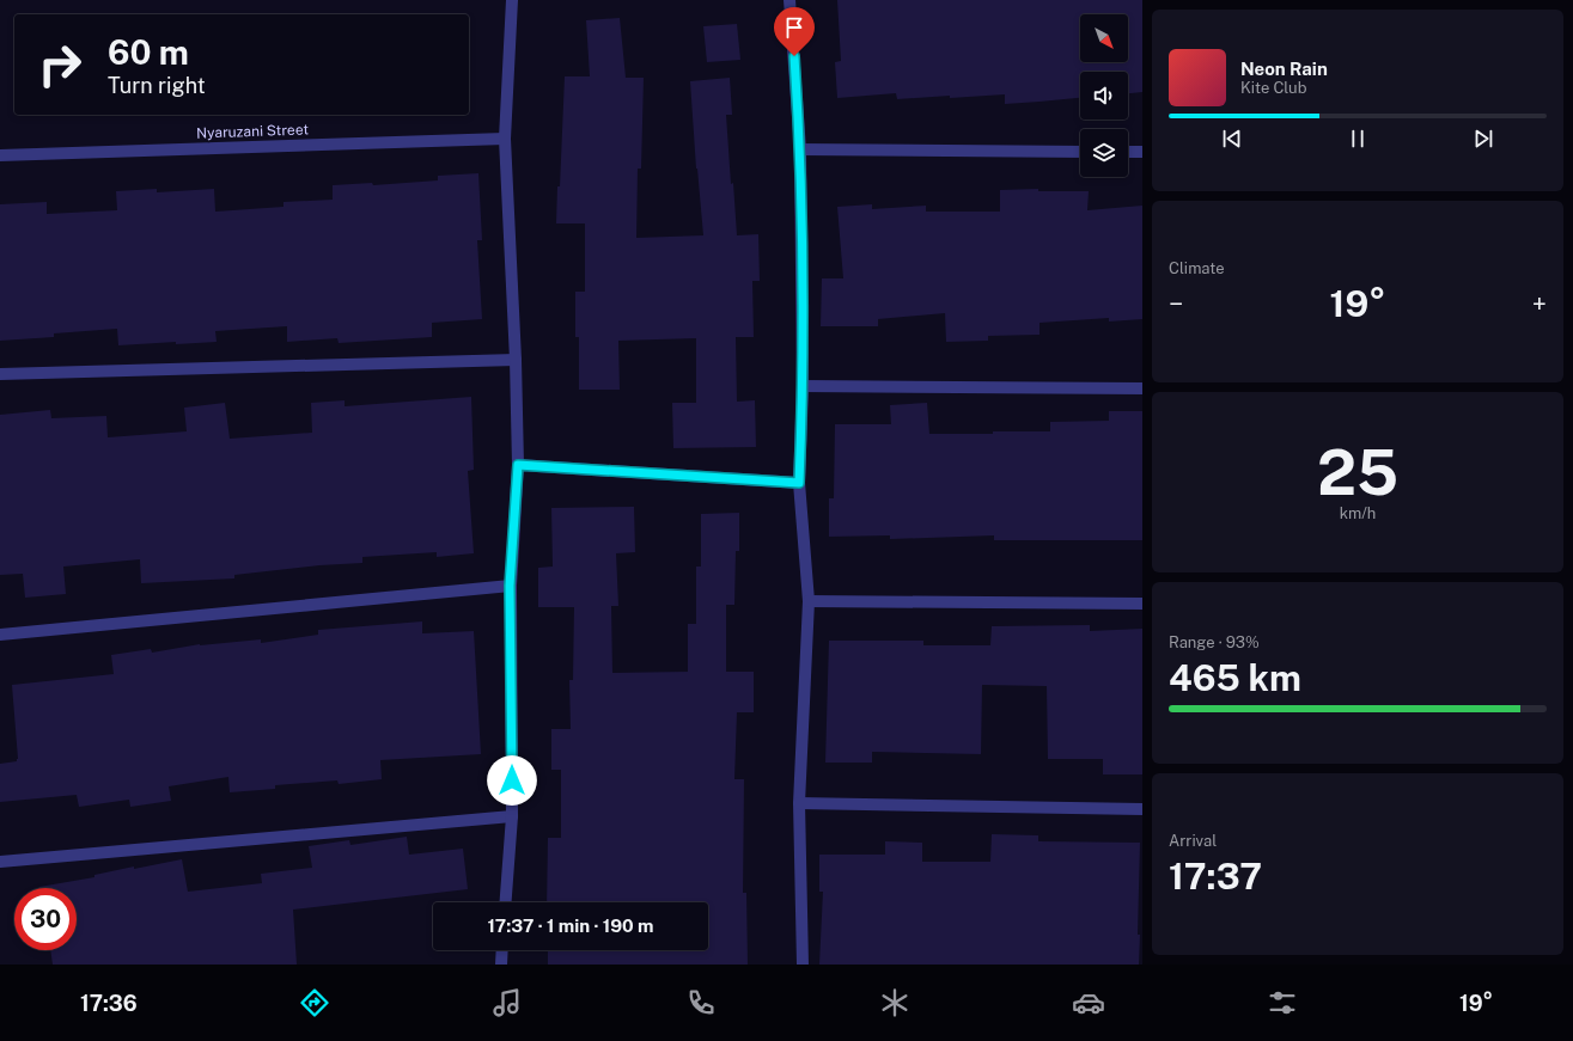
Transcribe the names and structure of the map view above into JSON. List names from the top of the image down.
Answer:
{
  "streets": {
    "street": ["Nyaruzani Street"]
  },
  "north": "bottom right",
  "page": {
    "turn": ["60 m", "Turn right"],
    "song": ["Neon Rain", "Kite Club"],
    "tile": [
      "Climate",
      ["25", "km/h"],
      ["Range · 93%", "465 km"],
      ["Arrival", "17:37"]
    ],
    "heat": ["−", "19°", "+"],
    "limit": "30",
    "trip": "17:37 · 1 min · 190 m",
    "tabs": ["17:36", "19°"]
  }
}
